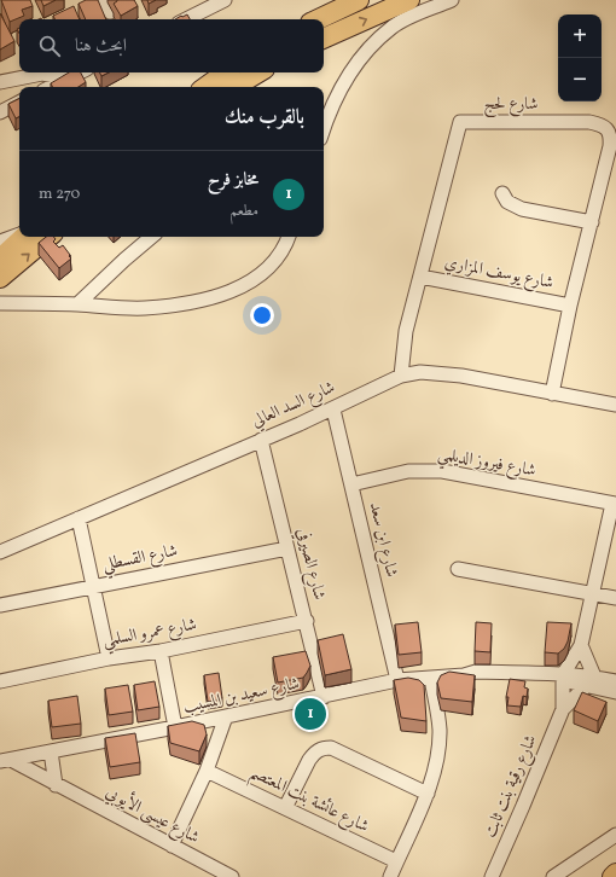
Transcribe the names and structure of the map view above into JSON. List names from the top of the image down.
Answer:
{
  "streets": {
    "street": [
      "شارع لحج",
      "شارع يوسف المزاري",
      "شارع السد العالي",
      "شارع فيروز الديلمي",
      "شارع ابن سعد",
      "شارع القسطلي",
      "شارع الصيرفي",
      "شارع عمرو السلمي",
      "شارع سعيد بن المسيب",
      "شارع رقية بنت ثابت",
      "شارع عائشة بنت المعتصم",
      "شارع عيسى الأيوبي"
    ]
  },
  "crossings": [
    ["شارع لحج", "شارع يوسف المزاري"],
    ["شارع لحج", "شارع السد العالي"],
    ["شارع السد العالي", "شارع ابن سعد"],
    ["شارع السد العالي", "شارع الصيرفي"],
    ["شارع فيروز الديلمي", "شارع ابن سعد"],
    ["شارع ابن سعد", "شارع سعيد بن المسيب"],
    ["شارع القسطلي", "شارع الصيرفي"],
    ["شارع الصيرفي", "شارع عمرو السلمي"],
    ["شارع الصيرفي", "شارع سعيد بن المسيب"],
    ["شارع سعيد بن المسيب", "شارع رقية بنت ثابت"],
    ["شارع سعيد بن المسيب", "شارع عيسى الأيوبي"]
  ],
  "page": {
    "map_buttons": ["+", "−"],
    "search": "ابحث هنا",
    "heading": "بالقرب منك",
    "list": [
      {
        "mark": "1",
        "name": "مخابز فرح",
        "note": "مطعم",
        "value": "270 m"
      }
    ],
    "pins": "1"
  }
}
